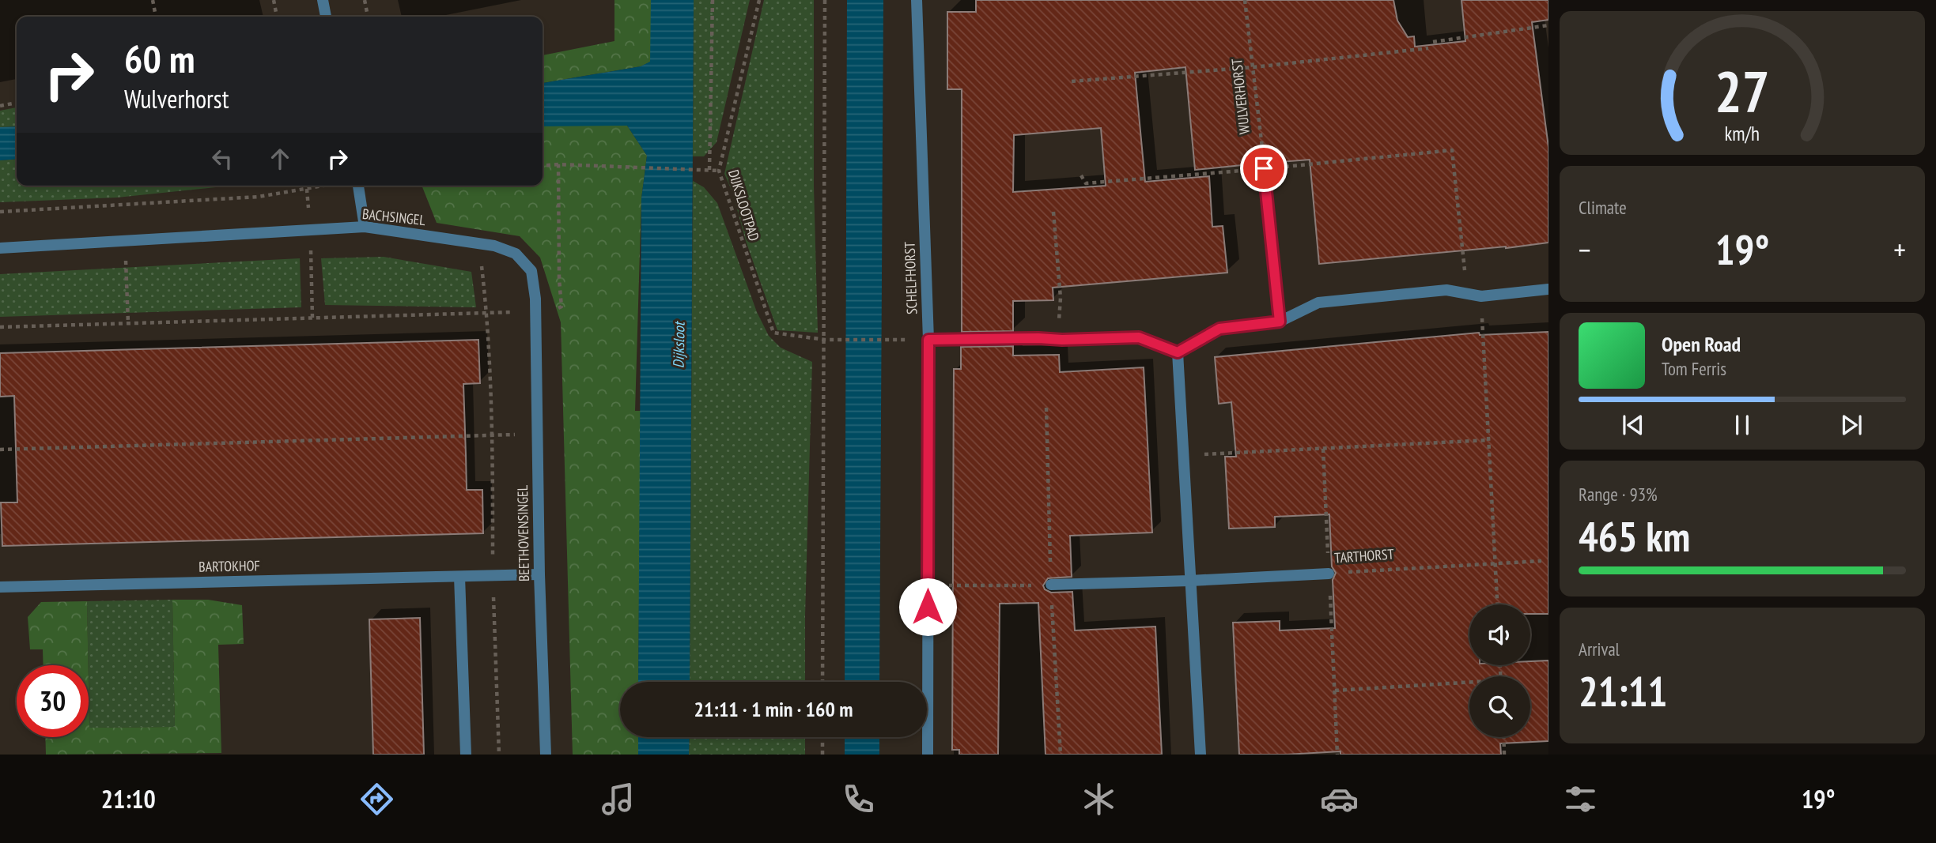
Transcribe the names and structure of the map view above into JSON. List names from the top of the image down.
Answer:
{
  "streets": {
    "street": [
      "BACHSINGEL",
      "SCHELFHORST",
      "BEETHOVENSINGEL",
      "TARTHORST",
      "BARTOKHOF"
    ],
    "path": ["WULVERHORST", "DIJKSLOOTPAD"]
  },
  "crossings": [
    ["BACHSINGEL", "BEETHOVENSINGEL"],
    ["BEETHOVENSINGEL", "BARTOKHOF"]
  ],
  "water": ["Dijksloot"],
  "page": {
    "turn": ["60 m", "Wulverhorst"],
    "tile": [
      "Climate",
      ["Range · 93%", "465 km"],
      ["Arrival", "21:11"]
    ],
    "heat": ["−", "19°", "+"],
    "song": ["Open Road", "Tom Ferris"],
    "limit": "30",
    "trip": "21:11 · 1 min · 160 m",
    "tabs": ["21:10", "19°"],
    "gauge": ["27", "km/h"]
  }
}
